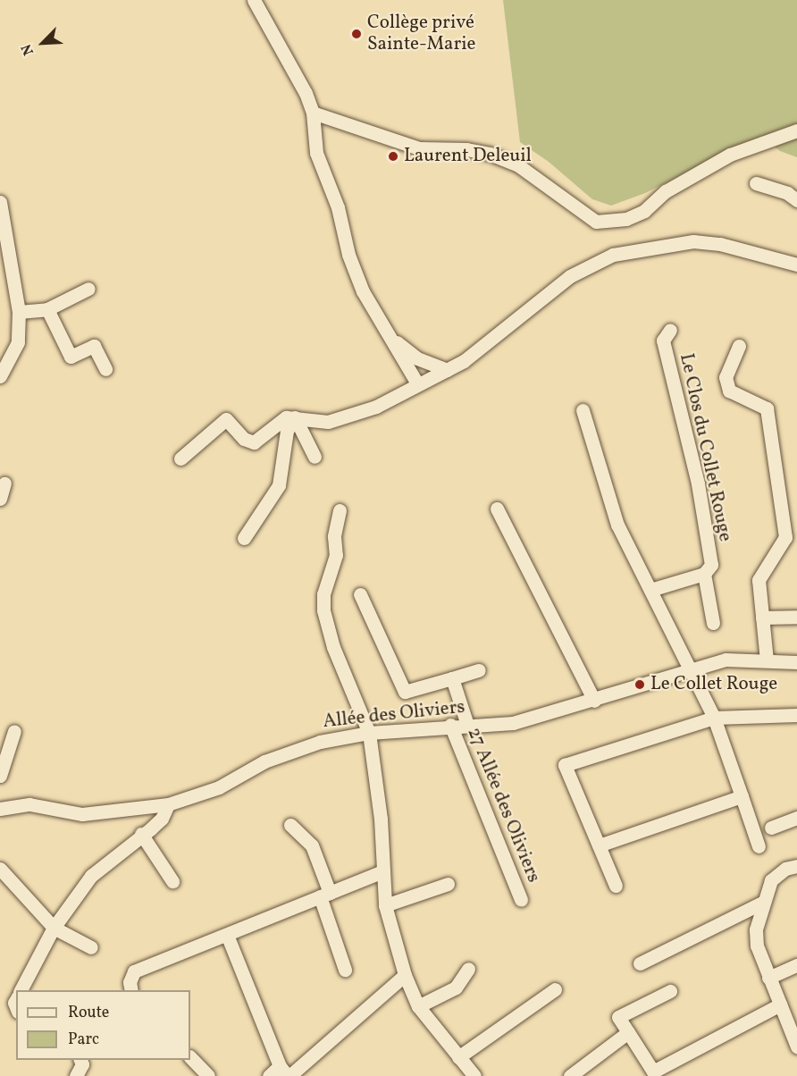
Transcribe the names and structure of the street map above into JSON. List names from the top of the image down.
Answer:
{
  "streets": {
    "street": ["Le Clos du Collet Rouge", "Allée des Oliviers"]
  },
  "places": ["Collège privé Sainte-Marie", "Laurent Deleuil", "Le Collet Rouge"],
  "legend": ["Route", "Parc"],
  "north": "bottom left"
}
